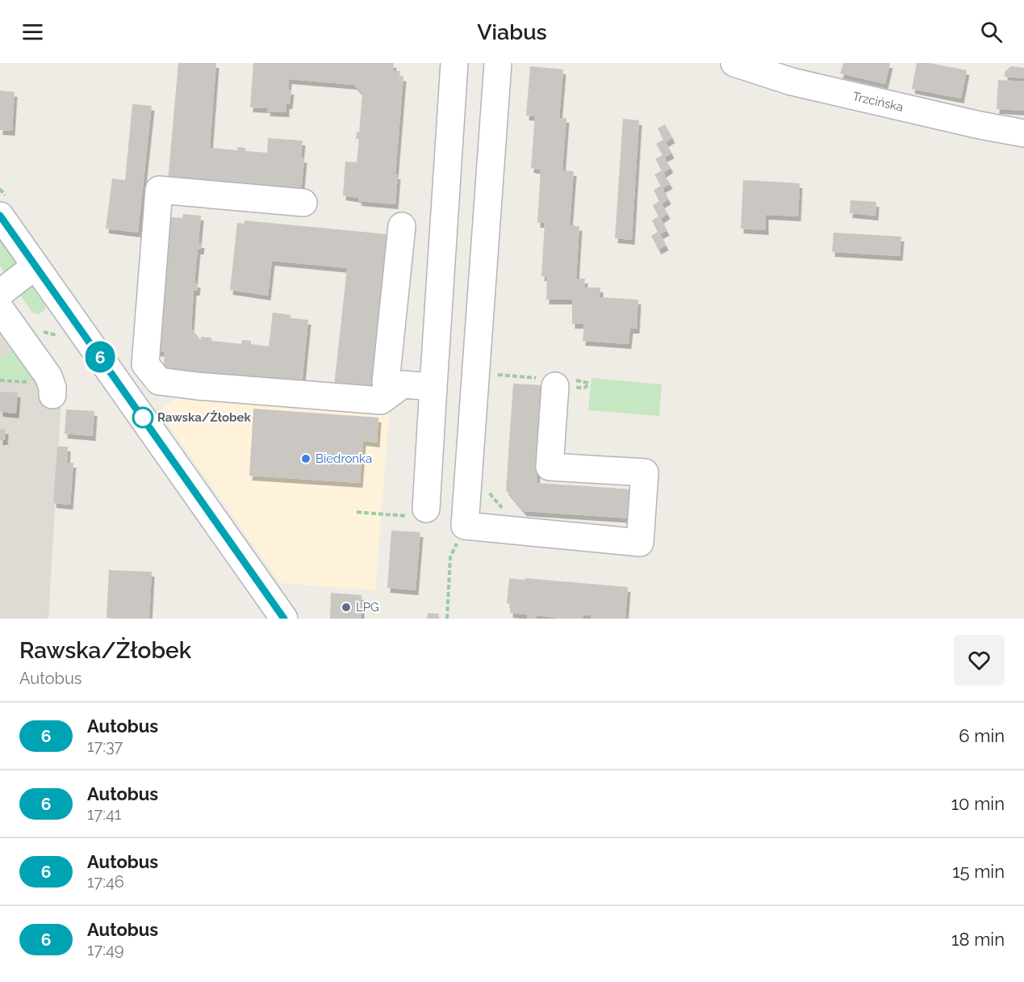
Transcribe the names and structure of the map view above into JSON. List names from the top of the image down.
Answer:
{
  "streets": {
    "street": ["Trzcińska"]
  },
  "places": ["Rawska/Żłobek", "Biedronka", "LPG"],
  "lines": ["bus line 6"],
  "page": {
    "header": "Viabus",
    "on_map": "6",
    "heading": ["Rawska/Żłobek", "Autobus"],
    "list": [
      {
        "mark": "6",
        "name": "Autobus",
        "note": "17:37",
        "value": "6 min"
      },
      {
        "mark": "6",
        "name": "Autobus",
        "note": "17:41",
        "value": "10 min"
      },
      {
        "mark": "6",
        "name": "Autobus",
        "note": "17:46",
        "value": "15 min"
      },
      {
        "mark": "6",
        "name": "Autobus",
        "note": "17:49",
        "value": "18 min"
      }
    ]
  }
}
